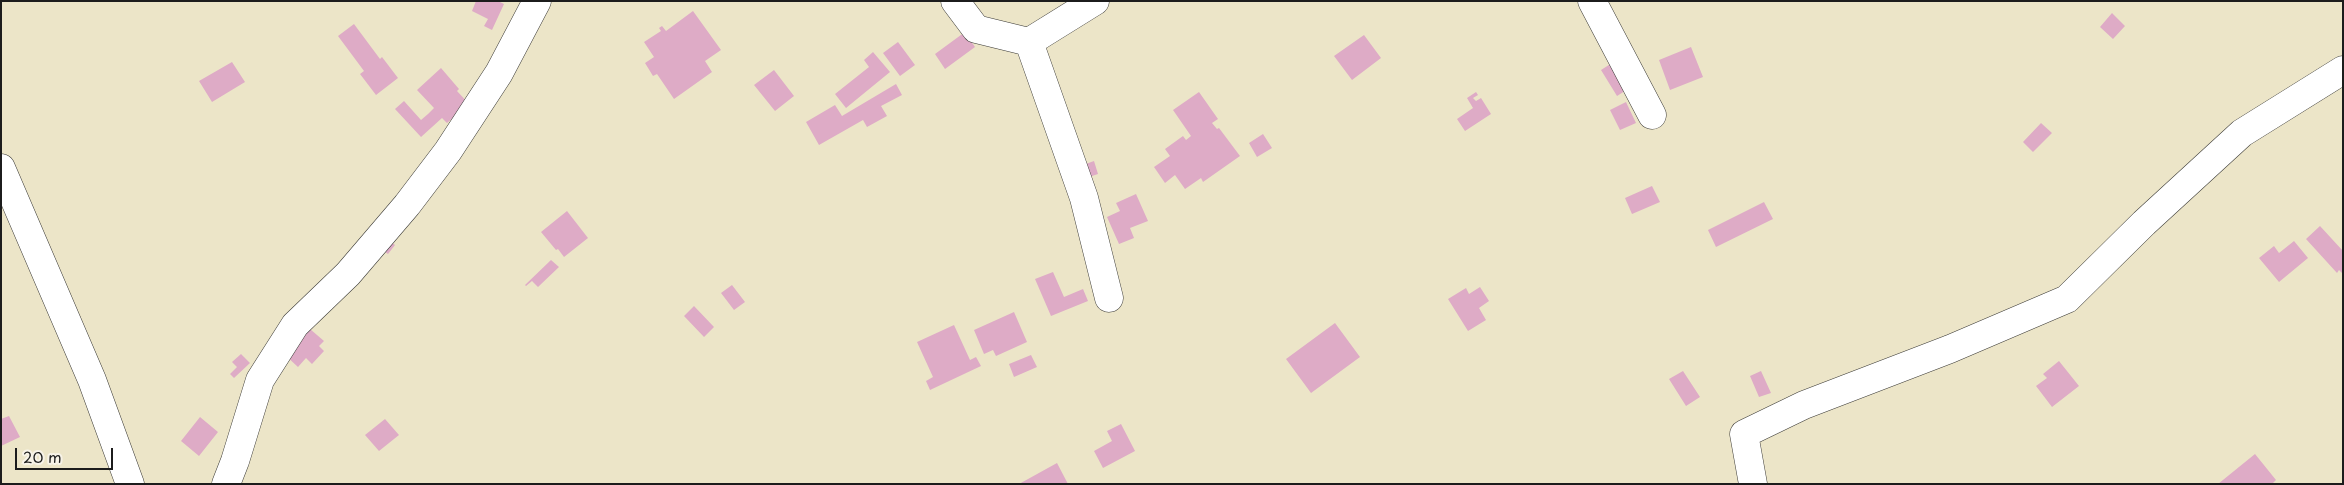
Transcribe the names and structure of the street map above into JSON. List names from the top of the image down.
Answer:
{
  "scale_bar": "20 m"
}
